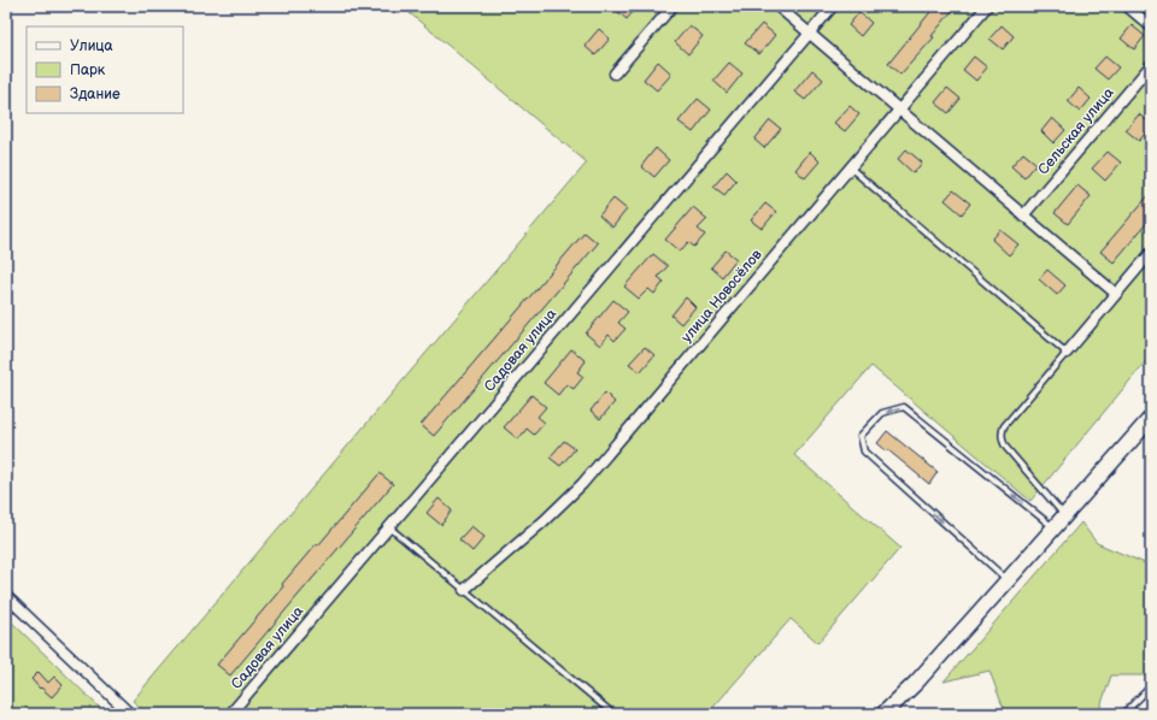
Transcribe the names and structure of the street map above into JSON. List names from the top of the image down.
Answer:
{
  "streets": {
    "street": ["Сельская улица", "улица Новосёлов", "Садовая улица"]
  },
  "legend": ["Улица", "Парк", "Здание"]
}
